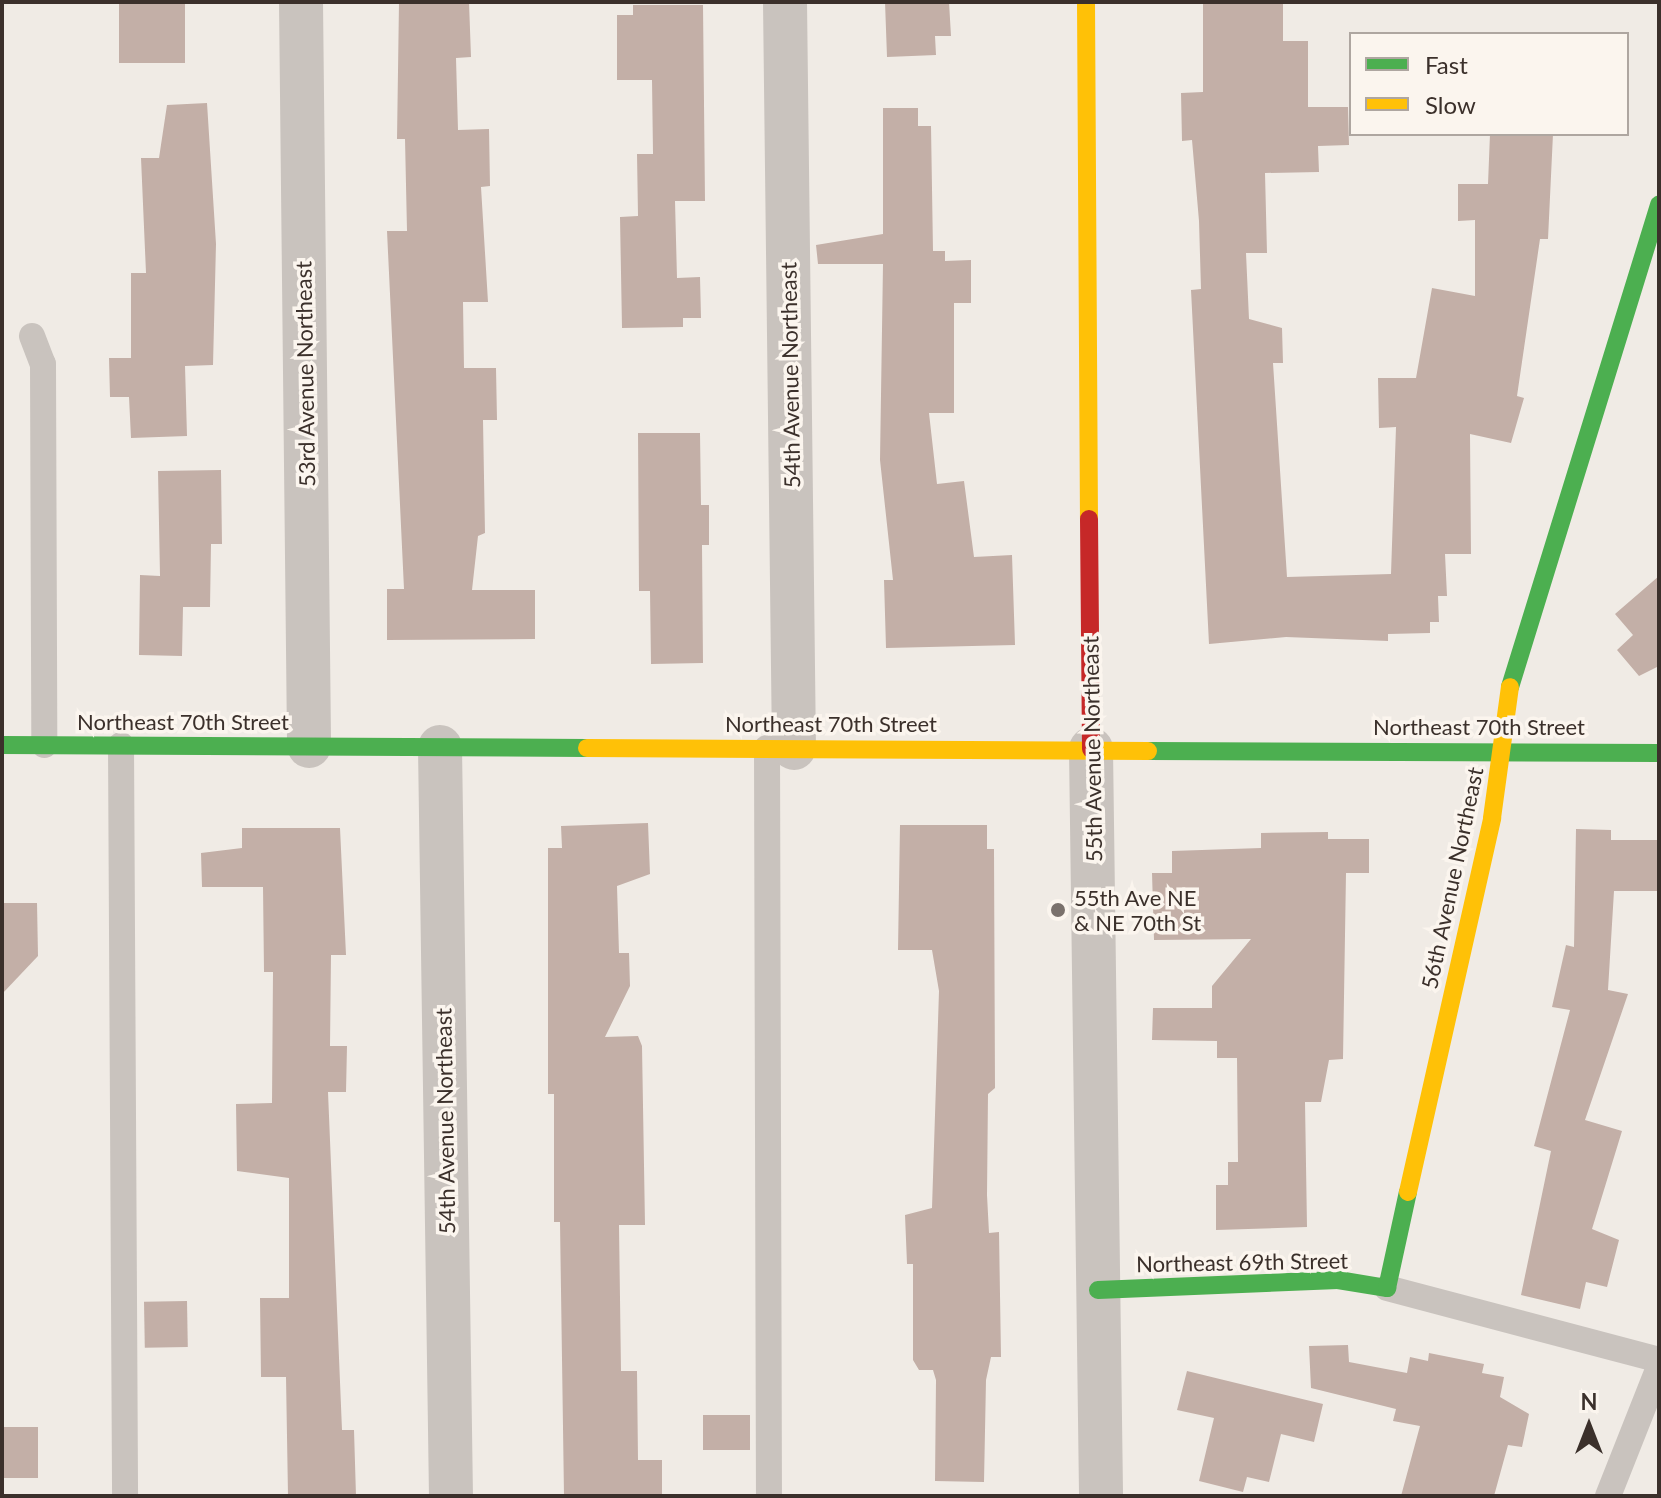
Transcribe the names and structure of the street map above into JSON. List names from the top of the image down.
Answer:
{
  "streets": {
    "street": [
      "53rd Avenue Northeast",
      "54th Avenue Northeast",
      "Northeast 70th Street",
      "55th Avenue Northeast",
      "56th Avenue Northeast",
      "Northeast 69th Street"
    ]
  },
  "crossings": [
    ["53rd Avenue Northeast", "Northeast 70th Street"],
    ["54th Avenue Northeast", "Northeast 70th Street"],
    ["Northeast 70th Street", "55th Avenue Northeast"],
    ["Northeast 70th Street", "56th Avenue Northeast"],
    ["55th Avenue Northeast", "Northeast 69th Street"],
    ["56th Avenue Northeast", "Northeast 69th Street"]
  ],
  "places": ["55th Ave NE & NE 70th St"],
  "legend": ["Fast", "Slow"],
  "north": "top"
}
